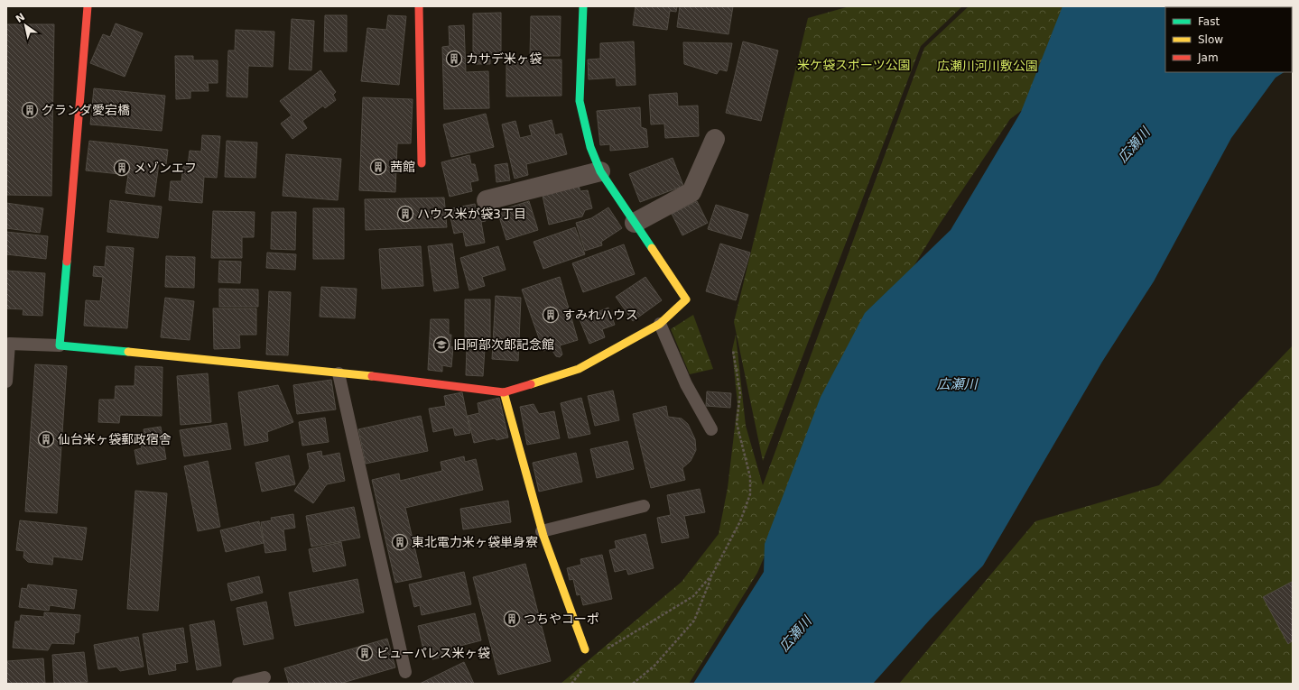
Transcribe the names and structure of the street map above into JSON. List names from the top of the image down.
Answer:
{
  "water": ["広瀬川"],
  "parks": ["米ケ袋スポーツ公園", "広瀬川河川敷公園"],
  "places": {
    "building": [
      "カサデ米ヶ袋",
      "グランダ愛宕橋",
      "茜館",
      "メゾンエフ",
      "ハウス米が袋3丁目",
      "すみれハウス",
      "仙台米ヶ袋郵政宿舎",
      "東北電力米ヶ袋単身寮",
      "つちやコーポ",
      "ビューパレス米ヶ袋"
    ],
    "school or university": ["旧阿部次郎記念館"]
  },
  "legend": ["Fast", "Slow", "Jam"],
  "north": "top left"
}
